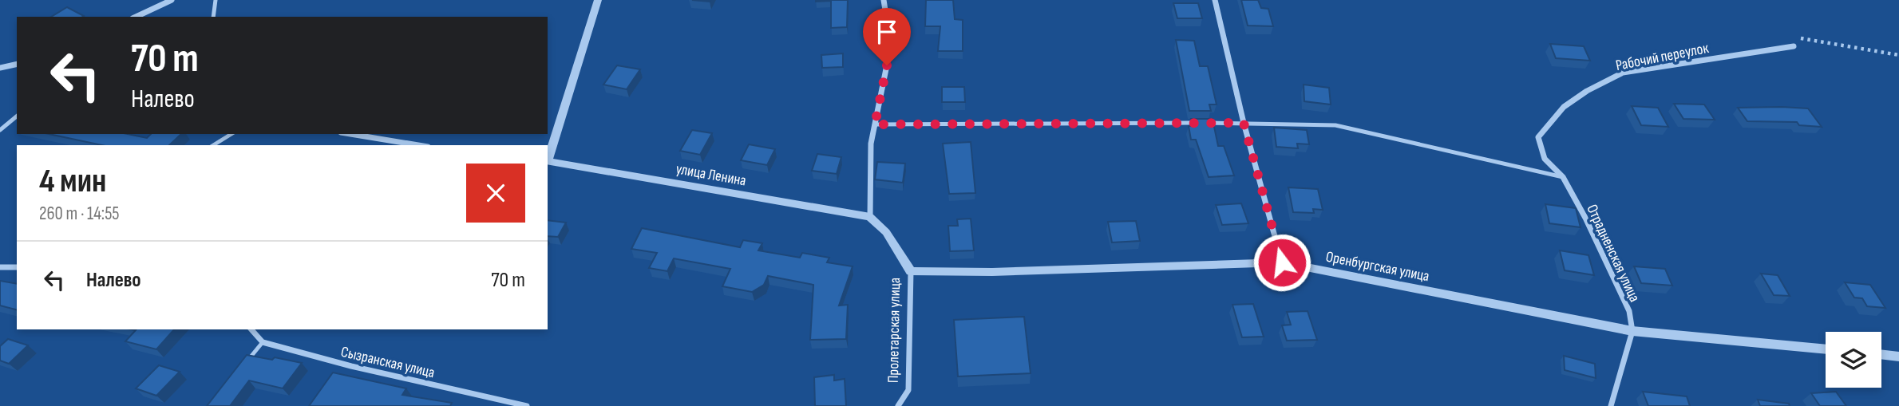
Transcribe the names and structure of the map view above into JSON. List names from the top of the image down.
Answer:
{
  "streets": {
    "street": [
      "Рабочий переулок",
      "улица Ленина",
      "Отрадненская улица",
      "Оренбургская улица",
      "Пролетарская улица",
      "Сызранская улица"
    ]
  },
  "crossings": [
    ["Рабочий переулок", "Отрадненская улица"],
    ["улица Ленина", "Пролетарская улица"],
    ["Отрадненская улица", "Оренбургская улица"],
    ["Оренбургская улица", "Пролетарская улица"]
  ],
  "page": {
    "turn": ["70 m", "Налево"],
    "heading": ["4 мин", "260 m · 14:55"],
    "list": [
      {
        "name": "Налево",
        "value": "70 m"
      }
    ]
  }
}
